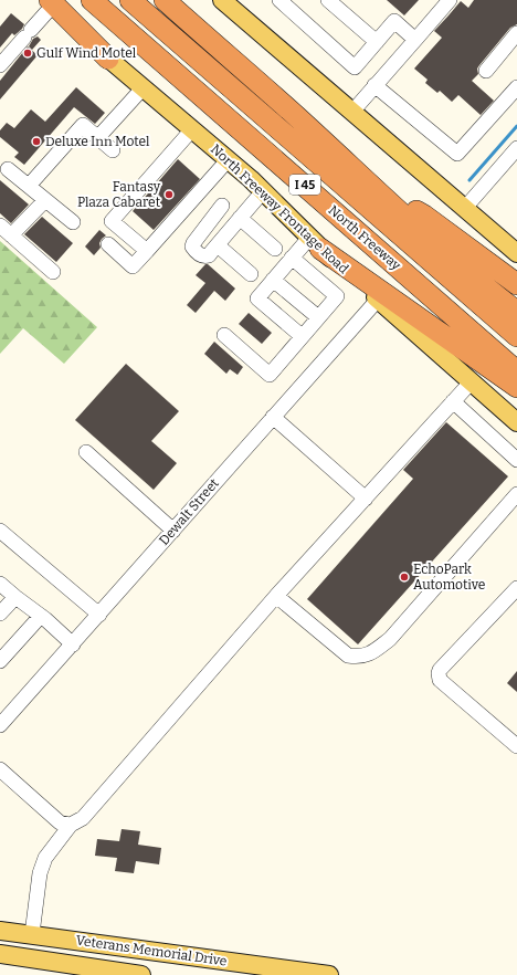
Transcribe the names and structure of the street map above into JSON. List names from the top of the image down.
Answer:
{
  "streets": {
    "highway": ["I 45", "North Freeway"],
    "main road": ["North Freeway Frontage Road", "Veterans Memorial Drive"],
    "street": ["Dewalt Street"]
  },
  "crossings": [
    ["North Freeway Frontage Road", "Dewalt Street"]
  ],
  "places": [
    "Gulf Wind Motel",
    "Deluxe Inn Motel",
    "Fantasy Plaza Cabaret",
    "EchoPark Automotive"
  ]
}
